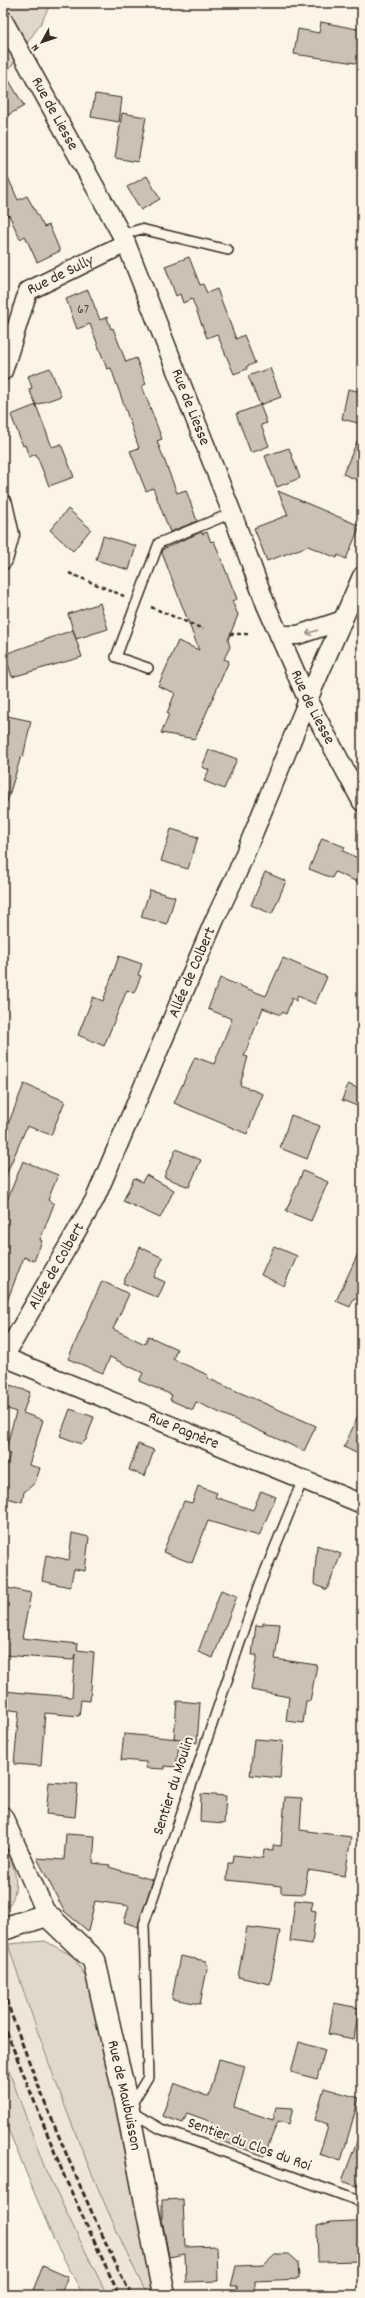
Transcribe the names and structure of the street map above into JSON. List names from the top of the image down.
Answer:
{
  "streets": {
    "street": [
      "Rue de Liesse",
      "Rue de Sully",
      "Allée de Colbert",
      "Rue Pagnère",
      "Rue de Maubuisson"
    ],
    "lane": ["Sentier du Moulin", "Sentier du Clos du Roi"]
  },
  "crossings": [
    ["Rue de Liesse", "Rue de Sully"],
    ["Rue de Liesse", "Allée de Colbert"],
    ["Allée de Colbert", "Rue Pagnère"],
    ["Rue Pagnère", "Sentier du Moulin"],
    ["Sentier du Moulin", "Rue de Maubuisson"],
    ["Sentier du Moulin", "Sentier du Clos du Roi"],
    ["Rue de Maubuisson", "Sentier du Clos du Roi"]
  ],
  "house_numbers": ["67"],
  "north": "bottom left"
}
